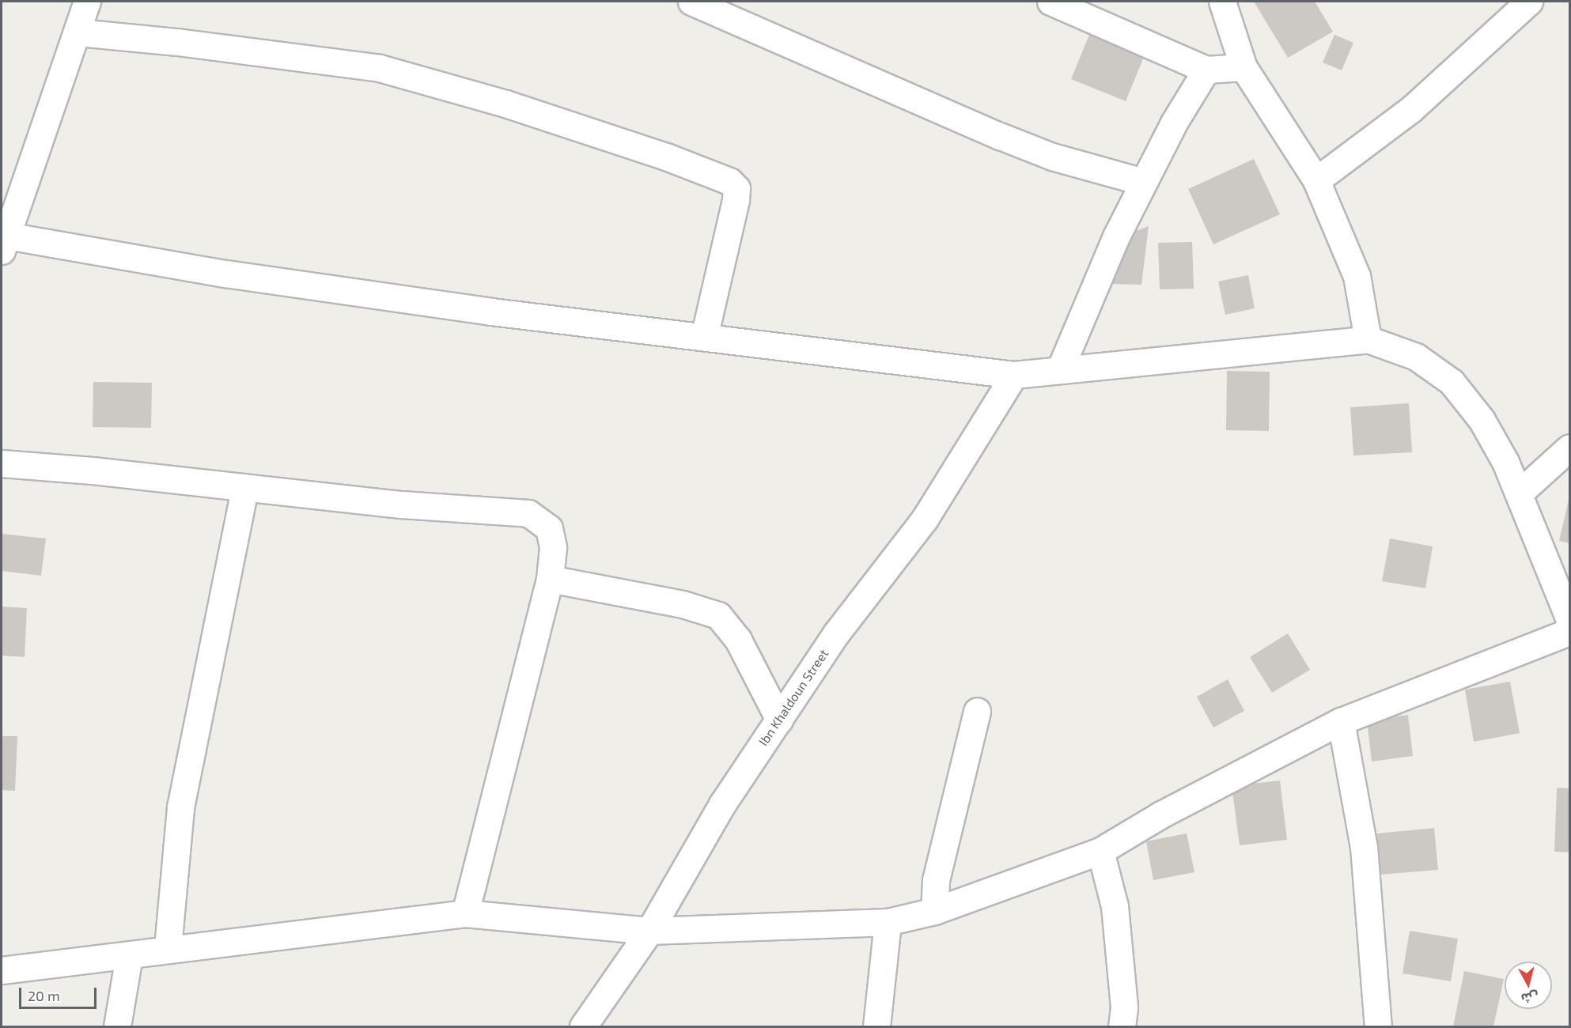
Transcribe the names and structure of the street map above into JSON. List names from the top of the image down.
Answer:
{
  "streets": {
    "street": ["Ibn Khaldoun Street"]
  },
  "scale_bar": "20 m",
  "north": "bottom"
}
